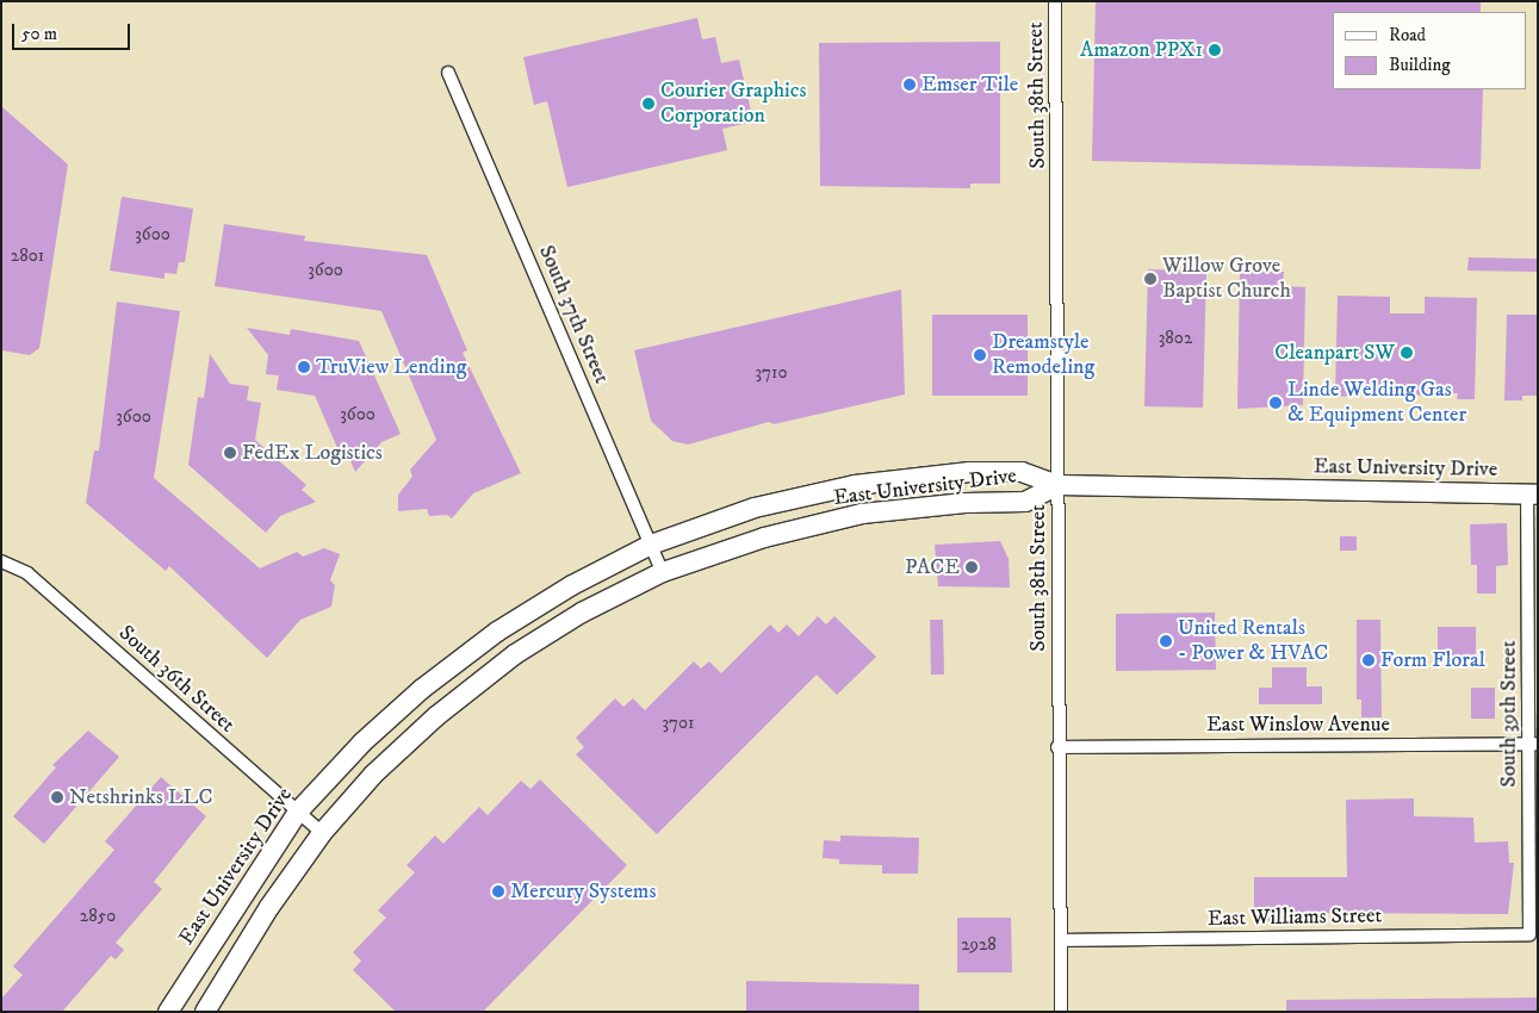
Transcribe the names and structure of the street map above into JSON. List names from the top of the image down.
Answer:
{
  "streets": {
    "main road": ["East University Drive"],
    "street": [
      "South 38th Street",
      "South 37th Street",
      "South 36th Street",
      "South 39th Street",
      "East Winslow Avenue",
      "East Williams Street"
    ]
  },
  "crossings": [
    ["South 38th Street", "East University Drive"],
    ["South 38th Street", "East Winslow Avenue"],
    ["South 38th Street", "East Williams Street"],
    ["South 37th Street", "East University Drive"],
    ["East University Drive", "South 36th Street"],
    ["East University Drive", "South 39th Street"],
    ["South 39th Street", "East Winslow Avenue"],
    ["South 39th Street", "East Williams Street"]
  ],
  "places": [
    "Amazon PPX1",
    "Emser Tile",
    "Courier Graphics Corporation",
    "Willow Grove Baptist Church",
    "Cleanpart SW",
    "Dreamstyle Remodeling",
    "TruView Lending",
    "Linde Welding Gas & Equipment Center",
    "FedEx Logistics",
    "PACE",
    "United Rentals - Power & HVAC",
    "Form Floral",
    "Netshrinks LLC",
    "Mercury Systems"
  ],
  "house_numbers": [
    "3600",
    "2801",
    "3600",
    "3802",
    "3710",
    "3600",
    "3600",
    "3701",
    "2850",
    "2928"
  ],
  "legend": ["Road", "Building"],
  "scale_bar": "50 m"
}
